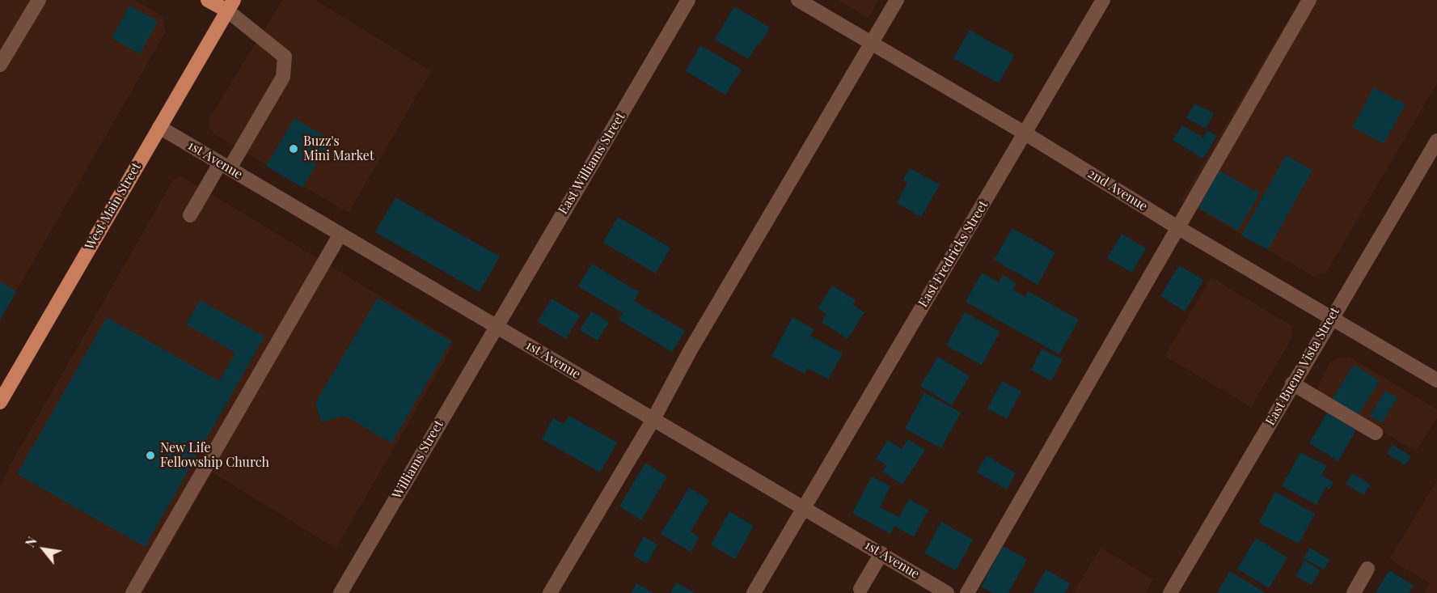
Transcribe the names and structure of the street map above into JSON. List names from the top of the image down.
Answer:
{
  "streets": {
    "main road": ["West Main Street"],
    "street": [
      "1st Avenue",
      "East Williams Street",
      "2nd Avenue",
      "East Fredricks Street",
      "East Buena Vista Street",
      "Williams Street"
    ]
  },
  "crossings": [
    ["1st Avenue", "East Williams Street"],
    ["1st Avenue", "West Main Street"],
    ["1st Avenue", "East Fredricks Street"],
    ["1st Avenue", "Williams Street"],
    ["East Williams Street", "Williams Street"],
    ["2nd Avenue", "East Fredricks Street"],
    ["2nd Avenue", "East Buena Vista Street"]
  ],
  "places": ["Buzz's Mini Market", "New Life Fellowship Church"],
  "north": "top left"
}
